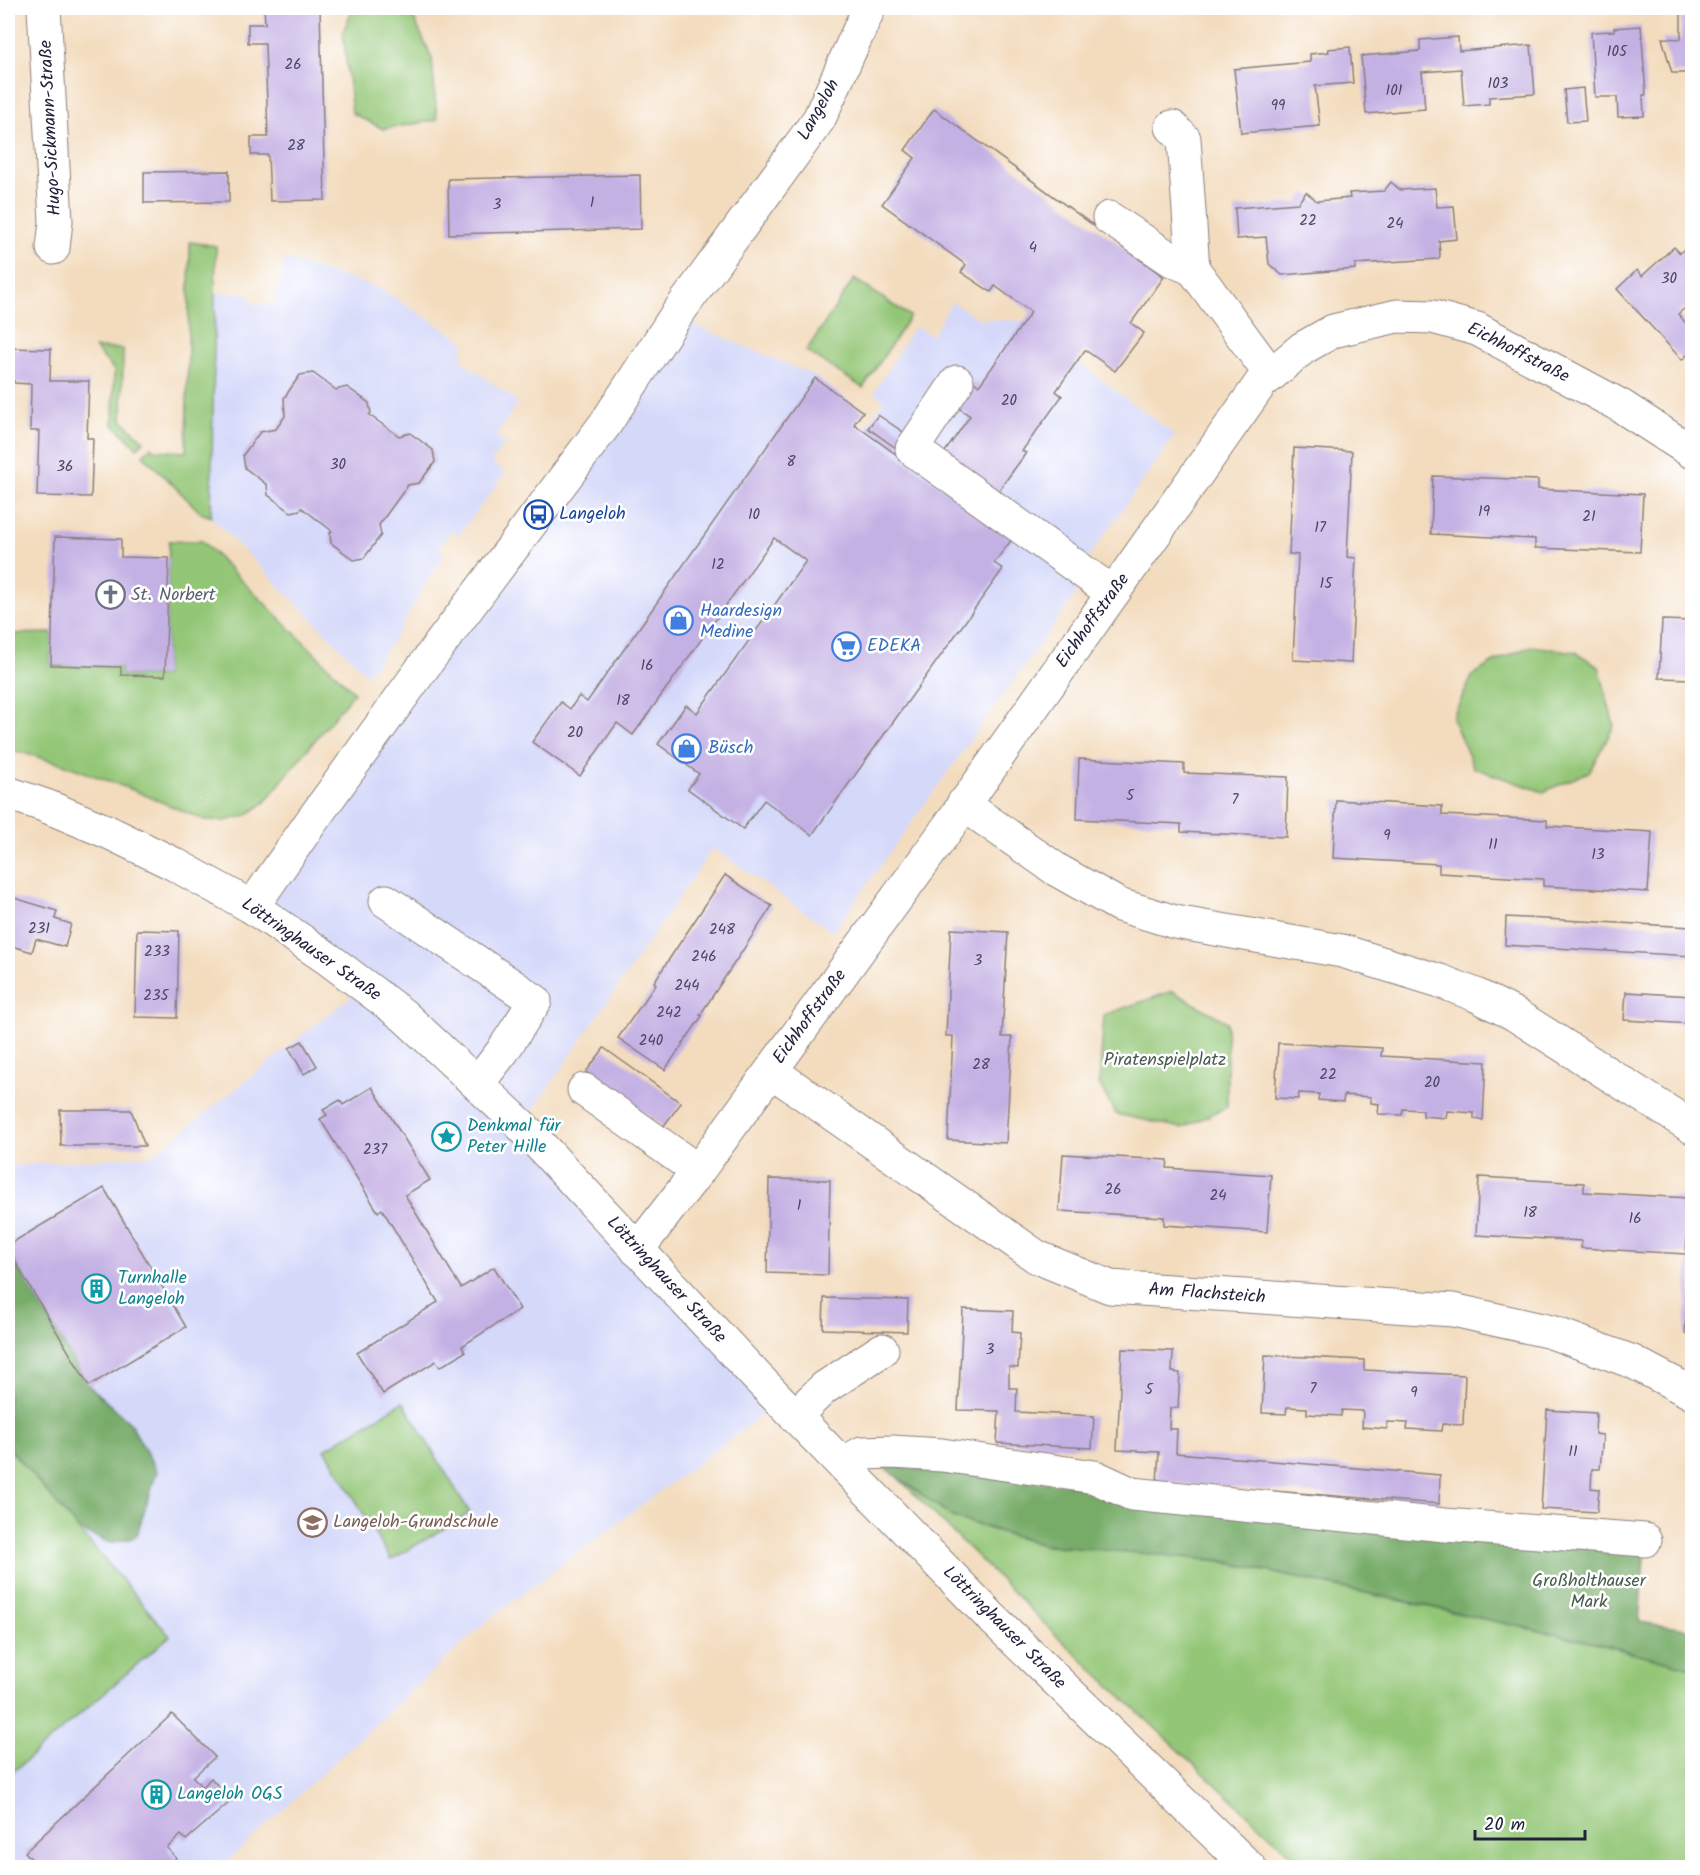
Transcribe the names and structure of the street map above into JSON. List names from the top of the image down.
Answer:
{
  "streets": {
    "street": [
      "Langeloh",
      "Hugo-Sickmann-Straße",
      "Eichhoffstraße",
      "Löttringhauser Straße",
      "Am Flachsteich"
    ]
  },
  "crossings": [
    ["Langeloh", "Löttringhauser Straße"],
    ["Eichhoffstraße", "Löttringhauser Straße"],
    ["Eichhoffstraße", "Am Flachsteich"]
  ],
  "parks": ["Piratenspielplatz", "Großholthauser Mark"],
  "places": {
    "bus stop": ["Langeloh"],
    "church": ["St. Norbert"],
    "shop": ["Haardesign Medine", "Büsch"],
    "supermarket": ["EDEKA"],
    "place": ["Denkmal für Peter Hille"],
    "building": ["Turnhalle Langeloh", "Langeloh OGS"],
    "school or university": ["Langeloh-Grundschule"]
  },
  "house_numbers": [
    "105",
    "26",
    "103",
    "101",
    "99",
    "28",
    "1",
    "3",
    "22",
    "24",
    "4",
    "30",
    "20",
    "8",
    "30",
    "36",
    "19",
    "10",
    "21",
    "17",
    "12",
    "15",
    "16",
    "18",
    "20",
    "5",
    "7",
    "9",
    "11",
    "13",
    "231",
    "248",
    "233",
    "246",
    "3",
    "244",
    "235",
    "242",
    "240",
    "28",
    "22",
    "20",
    "237",
    "26",
    "24",
    "1",
    "18",
    "16",
    "3",
    "7",
    "5",
    "9",
    "11"
  ],
  "scale_bar": "20 m"
}
